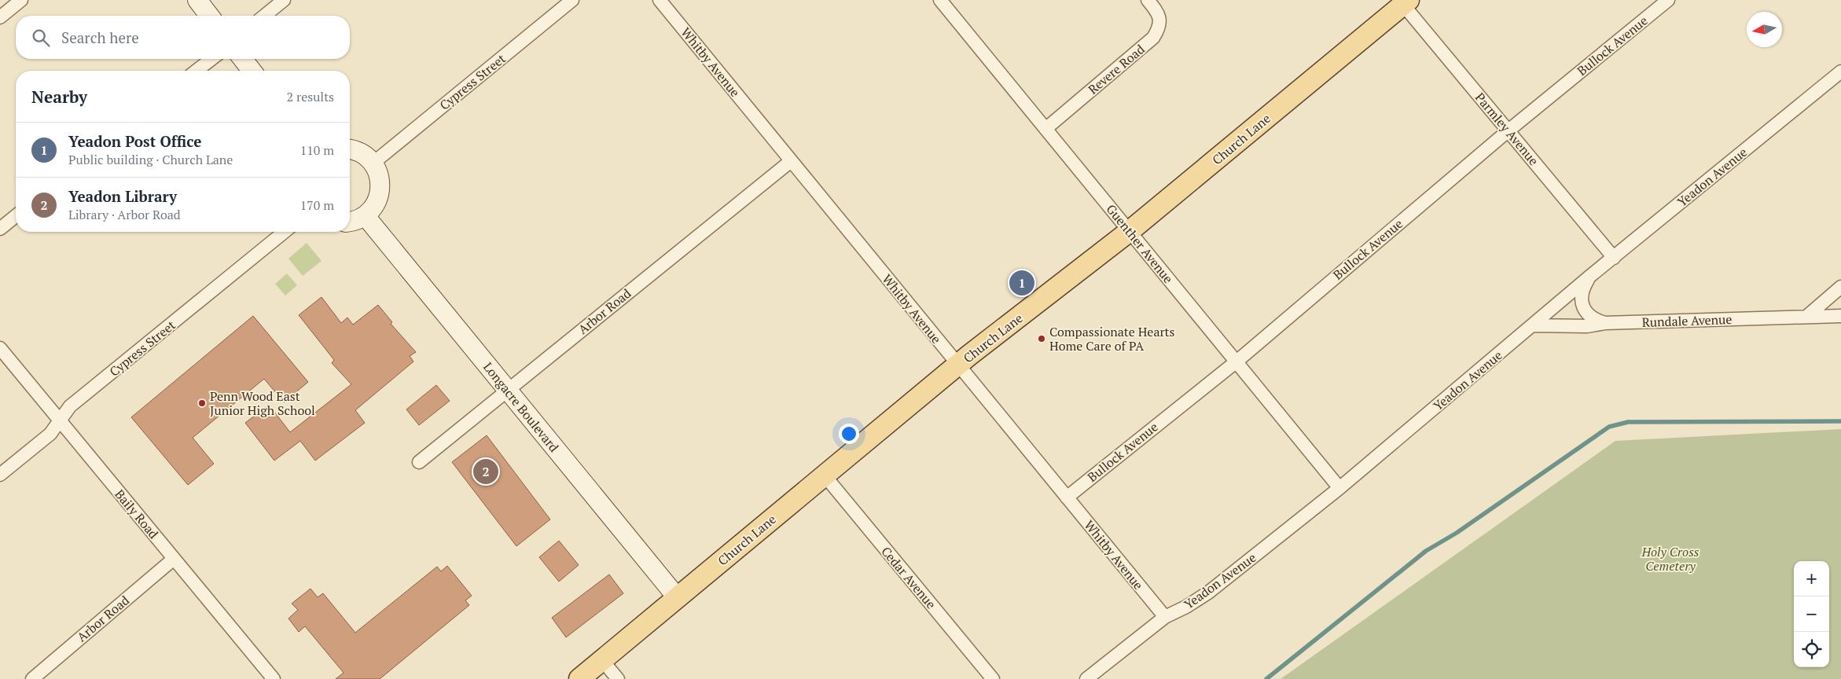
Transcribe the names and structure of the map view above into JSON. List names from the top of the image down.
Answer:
{
  "streets": {
    "main road": ["Church Lane"],
    "street": [
      "Bullock Avenue",
      "Whitby Avenue",
      "Revere Road",
      "Cypress Street",
      "Parmley Avenue",
      "Yeadon Avenue",
      "Guenther Avenue",
      "Arbor Road",
      "Rundale Avenue",
      "Longacre Boulevard",
      "Baily Road",
      "Cedar Avenue"
    ]
  },
  "crossings": [
    ["Bullock Avenue", "Whitby Avenue"],
    ["Bullock Avenue", "Parmley Avenue"],
    ["Bullock Avenue", "Guenther Avenue"],
    ["Whitby Avenue", "Church Lane"],
    ["Whitby Avenue", "Yeadon Avenue"],
    ["Whitby Avenue", "Arbor Road"],
    ["Revere Road", "Guenther Avenue"],
    ["Cypress Street", "Baily Road"],
    ["Parmley Avenue", "Church Lane"],
    ["Parmley Avenue", "Yeadon Avenue"],
    ["Church Lane", "Guenther Avenue"],
    ["Church Lane", "Longacre Boulevard"],
    ["Church Lane", "Cedar Avenue"],
    ["Yeadon Avenue", "Guenther Avenue"],
    ["Yeadon Avenue", "Rundale Avenue"],
    ["Arbor Road", "Longacre Boulevard"],
    ["Arbor Road", "Baily Road"]
  ],
  "parks": ["Holy Cross Cemetery"],
  "places": ["Compassionate Hearts Home Care of PA", "Penn Wood East Junior High School"],
  "north": "left",
  "page": {
    "search": "Search here",
    "heading": ["Nearby", "2 results"],
    "list": [
      {
        "mark": "1",
        "name": "Yeadon Post Office",
        "note": "Public building · Church Lane",
        "value": "110 m"
      },
      {
        "mark": "2",
        "name": "Yeadon Library",
        "note": "Library · Arbor Road",
        "value": "170 m"
      }
    ],
    "pins": ["1", "2"],
    "map_buttons": ["+", "−"]
  }
}
